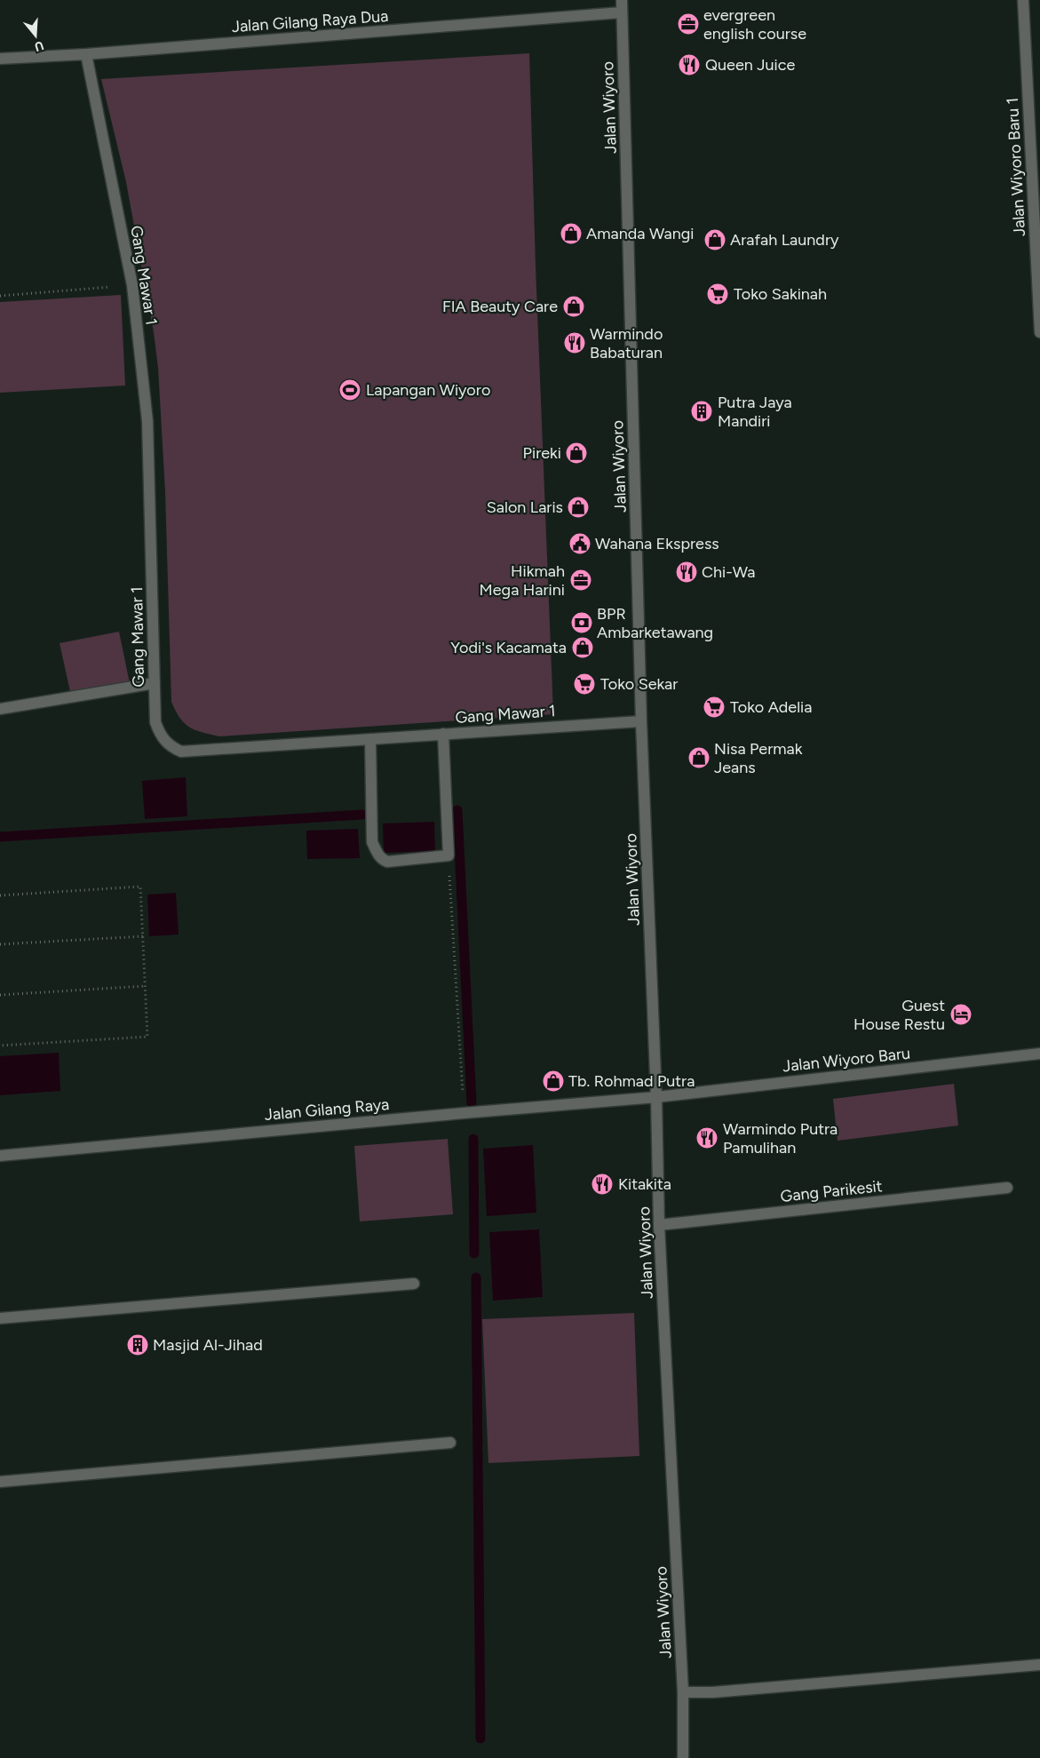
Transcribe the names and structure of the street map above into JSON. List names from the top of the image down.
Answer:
{
  "streets": {
    "street": [
      "Jalan Gilang Raya Dua",
      "Jalan Wiyoro",
      "Jalan Wiyoro Baru 1",
      "Gang Mawar 1",
      "Jalan Wiyoro Baru",
      "Jalan Gilang Raya",
      "Gang Parikesit"
    ]
  },
  "crossings": [
    ["Jalan Gilang Raya Dua", "Jalan Wiyoro"],
    ["Jalan Gilang Raya Dua", "Gang Mawar 1"],
    ["Jalan Wiyoro", "Gang Mawar 1"],
    ["Jalan Wiyoro", "Jalan Wiyoro Baru"],
    ["Jalan Wiyoro", "Jalan Gilang Raya"],
    ["Jalan Wiyoro", "Gang Parikesit"],
    ["Jalan Wiyoro Baru", "Jalan Gilang Raya"]
  ],
  "places": {
    "office": ["evergreen english course", "Hikmah Mega Harini"],
    "restaurant": [
      "Queen Juice",
      "Warmindo Babaturan",
      "Chi-Wa",
      "Warmindo Putra Pamulihan",
      "Kitakita"
    ],
    "shop": [
      "Amanda Wangi",
      "Arafah Laundry",
      "FIA Beauty Care",
      "Pireki",
      "Salon Laris",
      "Yodi's Kacamata",
      "Nisa Permak Jeans",
      "Tb. Rohmad Putra"
    ],
    "supermarket": ["Toko Sakinah", "Toko Sekar", "Toko Adelia"],
    "sports": ["Lapangan Wiyoro"],
    "building": ["Putra Jaya Mandiri", "Masjid Al-Jihad"],
    "public building": ["Wahana Ekspress"],
    "bank": ["BPR Ambarketawang"],
    "hotel": ["Guest House Restu"]
  },
  "north": "bottom"
}
